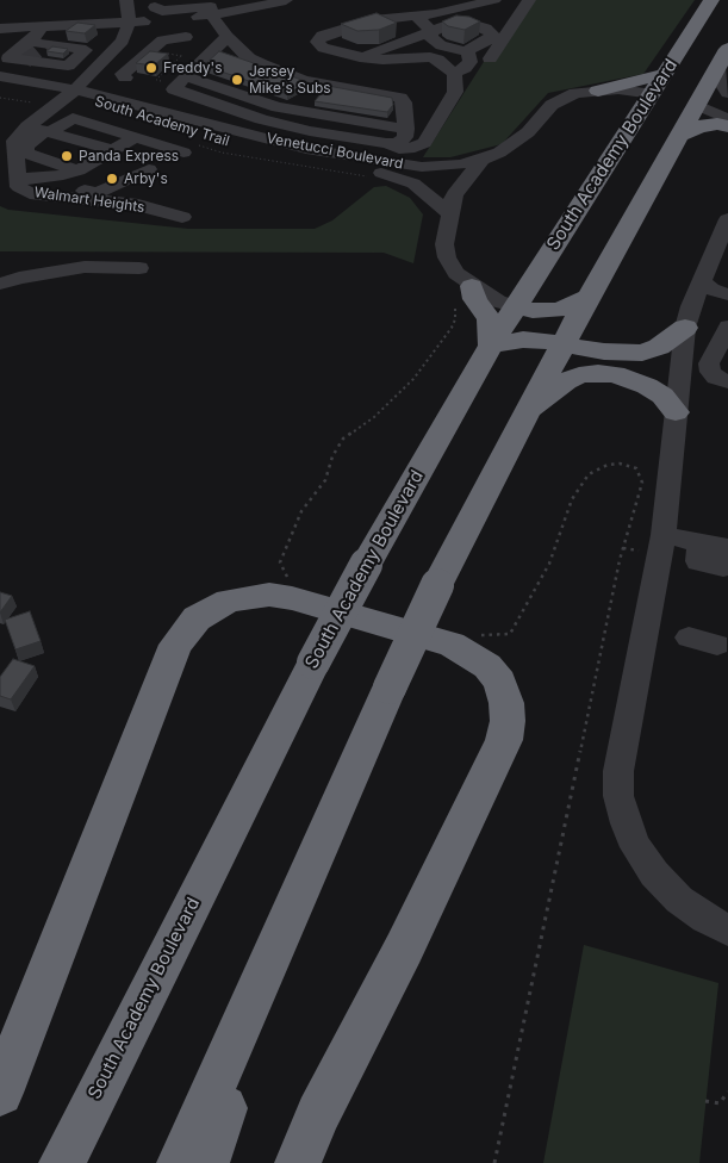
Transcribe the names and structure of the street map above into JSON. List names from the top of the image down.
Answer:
{
  "streets": {
    "highway": ["South Academy Boulevard"],
    "street": ["Venetucci Boulevard", "Walmart Heights"],
    "path": ["South Academy Trail"]
  },
  "crossings": [
    ["Venetucci Boulevard", "Walmart Heights"]
  ],
  "places": [
    "Freddy's",
    "Jersey Mike's Subs",
    "Panda Express",
    "Arby's"
  ]
}
